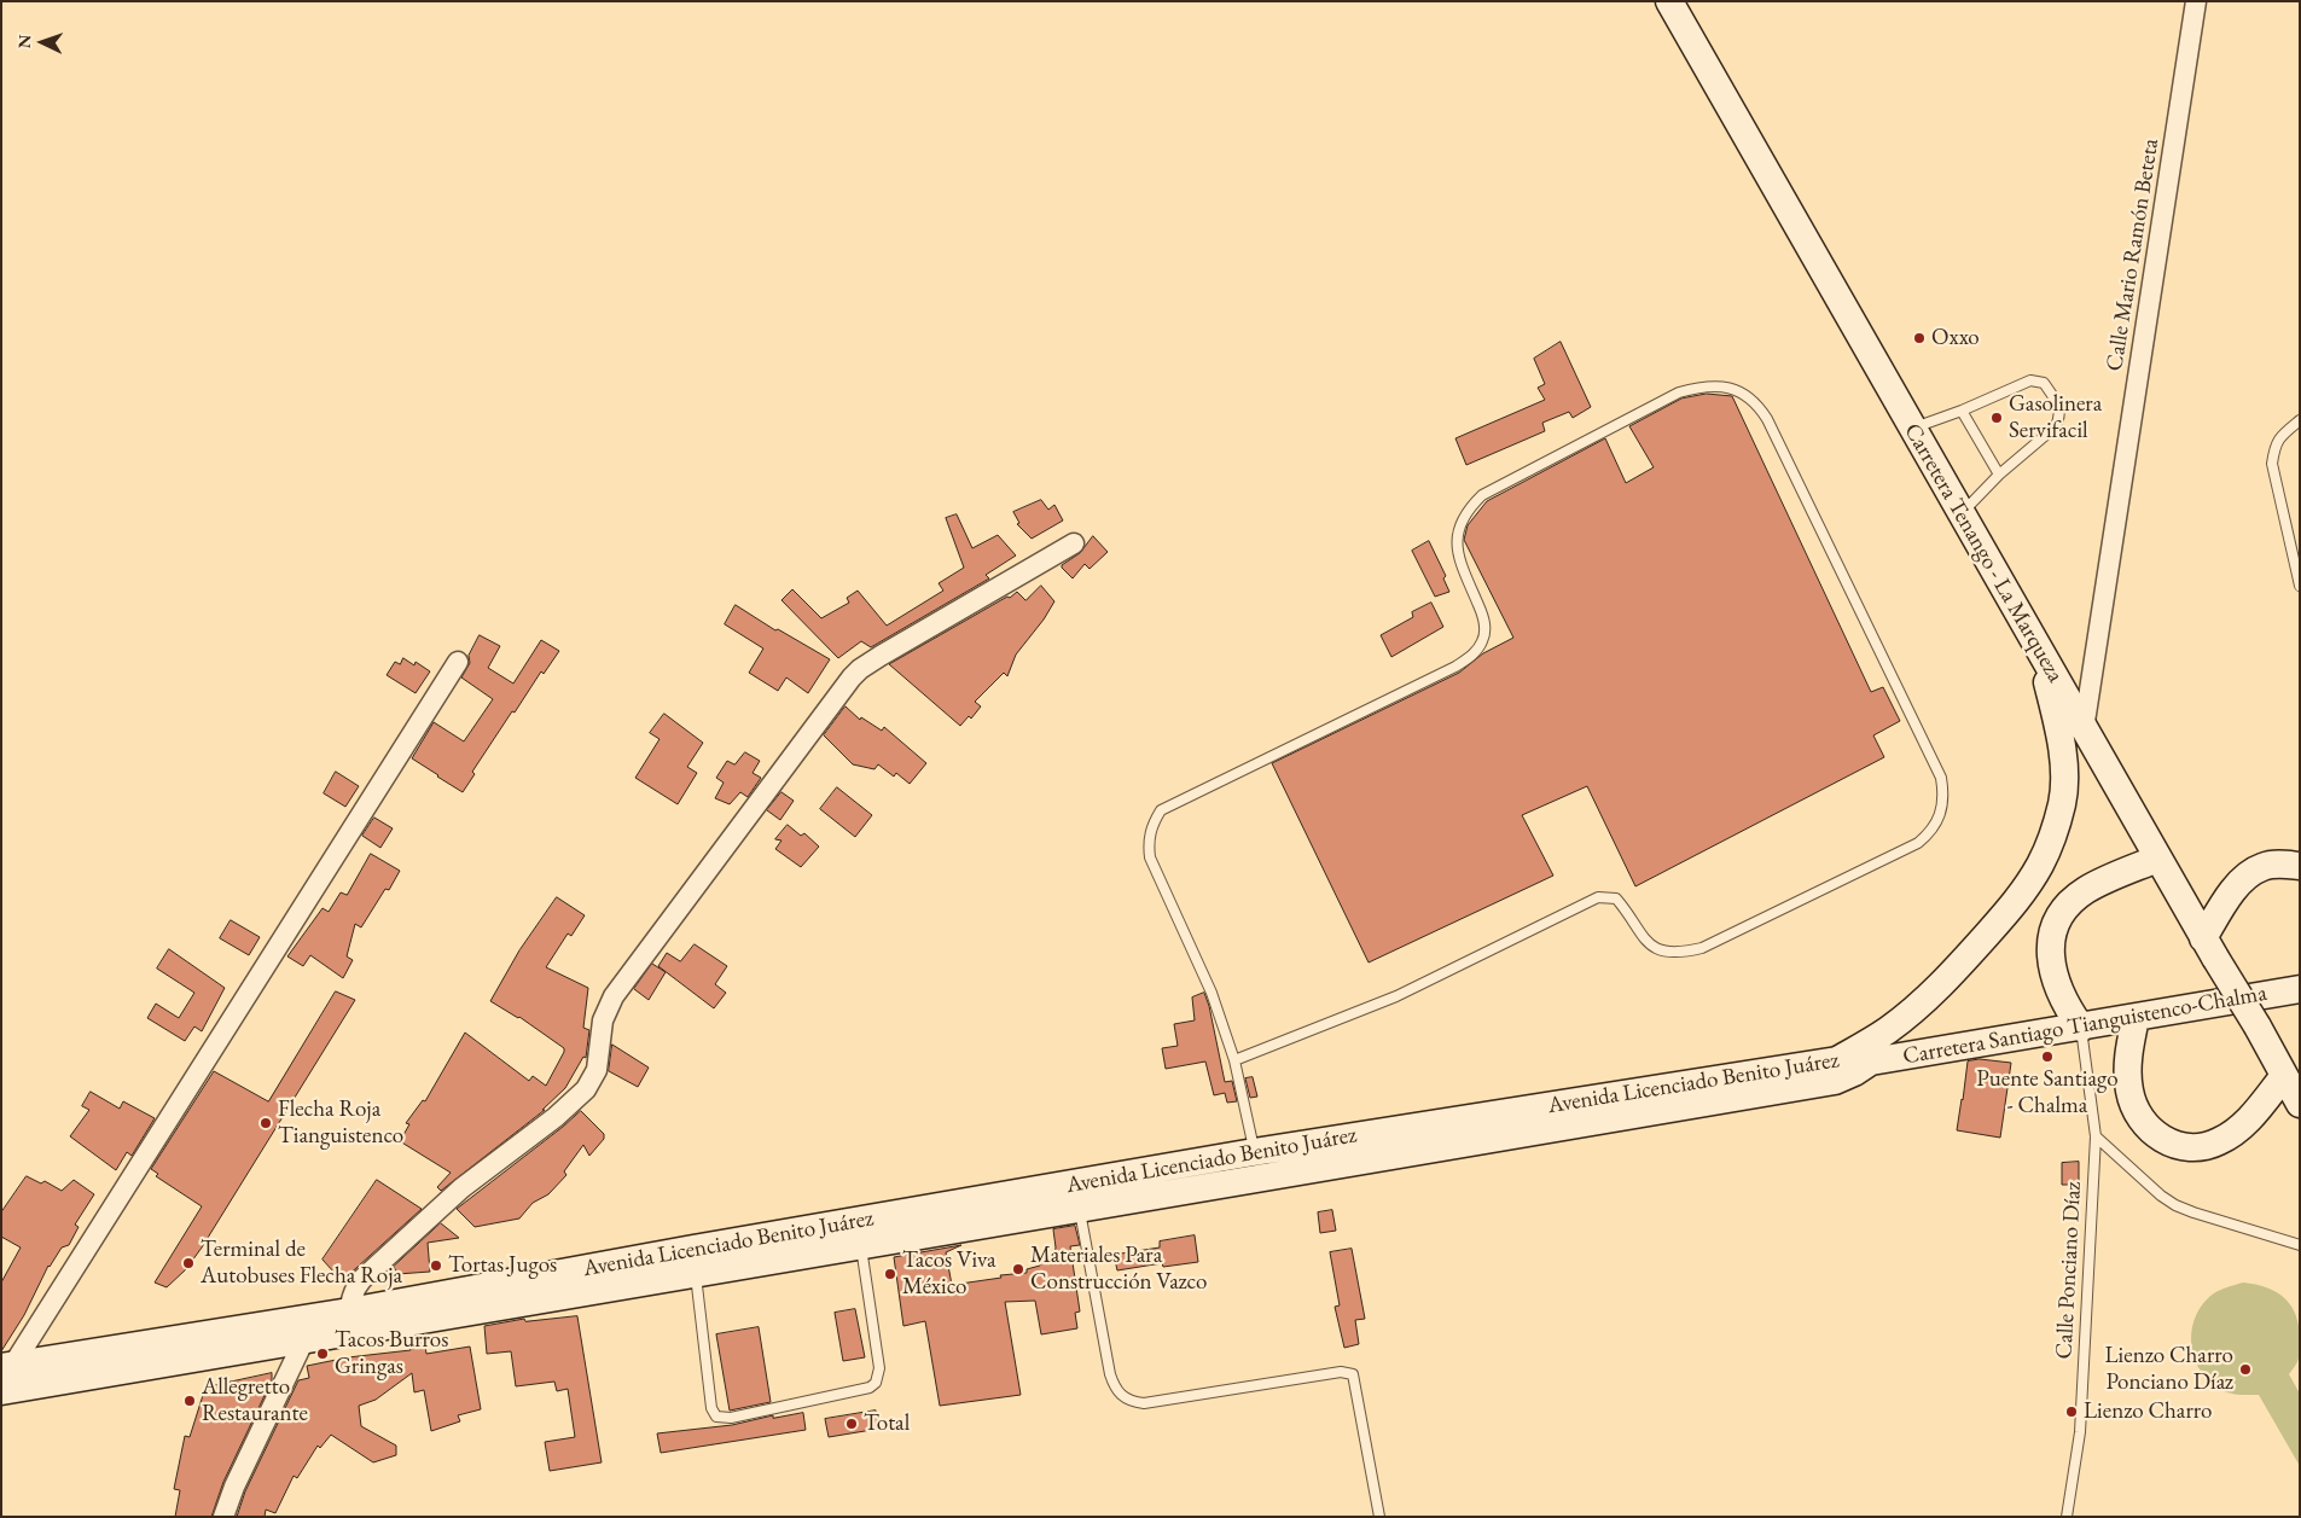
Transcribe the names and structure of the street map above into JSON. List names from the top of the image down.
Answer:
{
  "streets": {
    "main road": ["Carretera Tenango - La Marqueza", "Carretera Santiago Tianguistenco-Chalma", "Avenida Licenciado Benito Juárez"],
    "street": ["Calle Mario Ramón Beteta"],
    "lane": ["Calle Ponciano Díaz"]
  },
  "crossings": [
    ["Calle Mario Ramón Beteta", "Carretera Tenango - La Marqueza"],
    ["Carretera Santiago Tianguistenco-Chalma", "Avenida Licenciado Benito Juárez"],
    ["Carretera Santiago Tianguistenco-Chalma", "Calle Ponciano Díaz"]
  ],
  "places": [
    "Oxxo",
    "Gasolinera Servifacil",
    "Puente Santiago - Chalma",
    "Flecha Roja Tianguistenco",
    "Terminal de Autobuses Flecha Roja",
    "Tortas Jugos",
    "Materiales Para Construcción Vazco",
    "Tacos Viva México",
    "Tacos Burros Gringas",
    "Lienzo Charro Ponciano Díaz",
    "Allegretto Restaurante",
    "Lienzo Charro",
    "Total"
  ],
  "north": "left"
}
